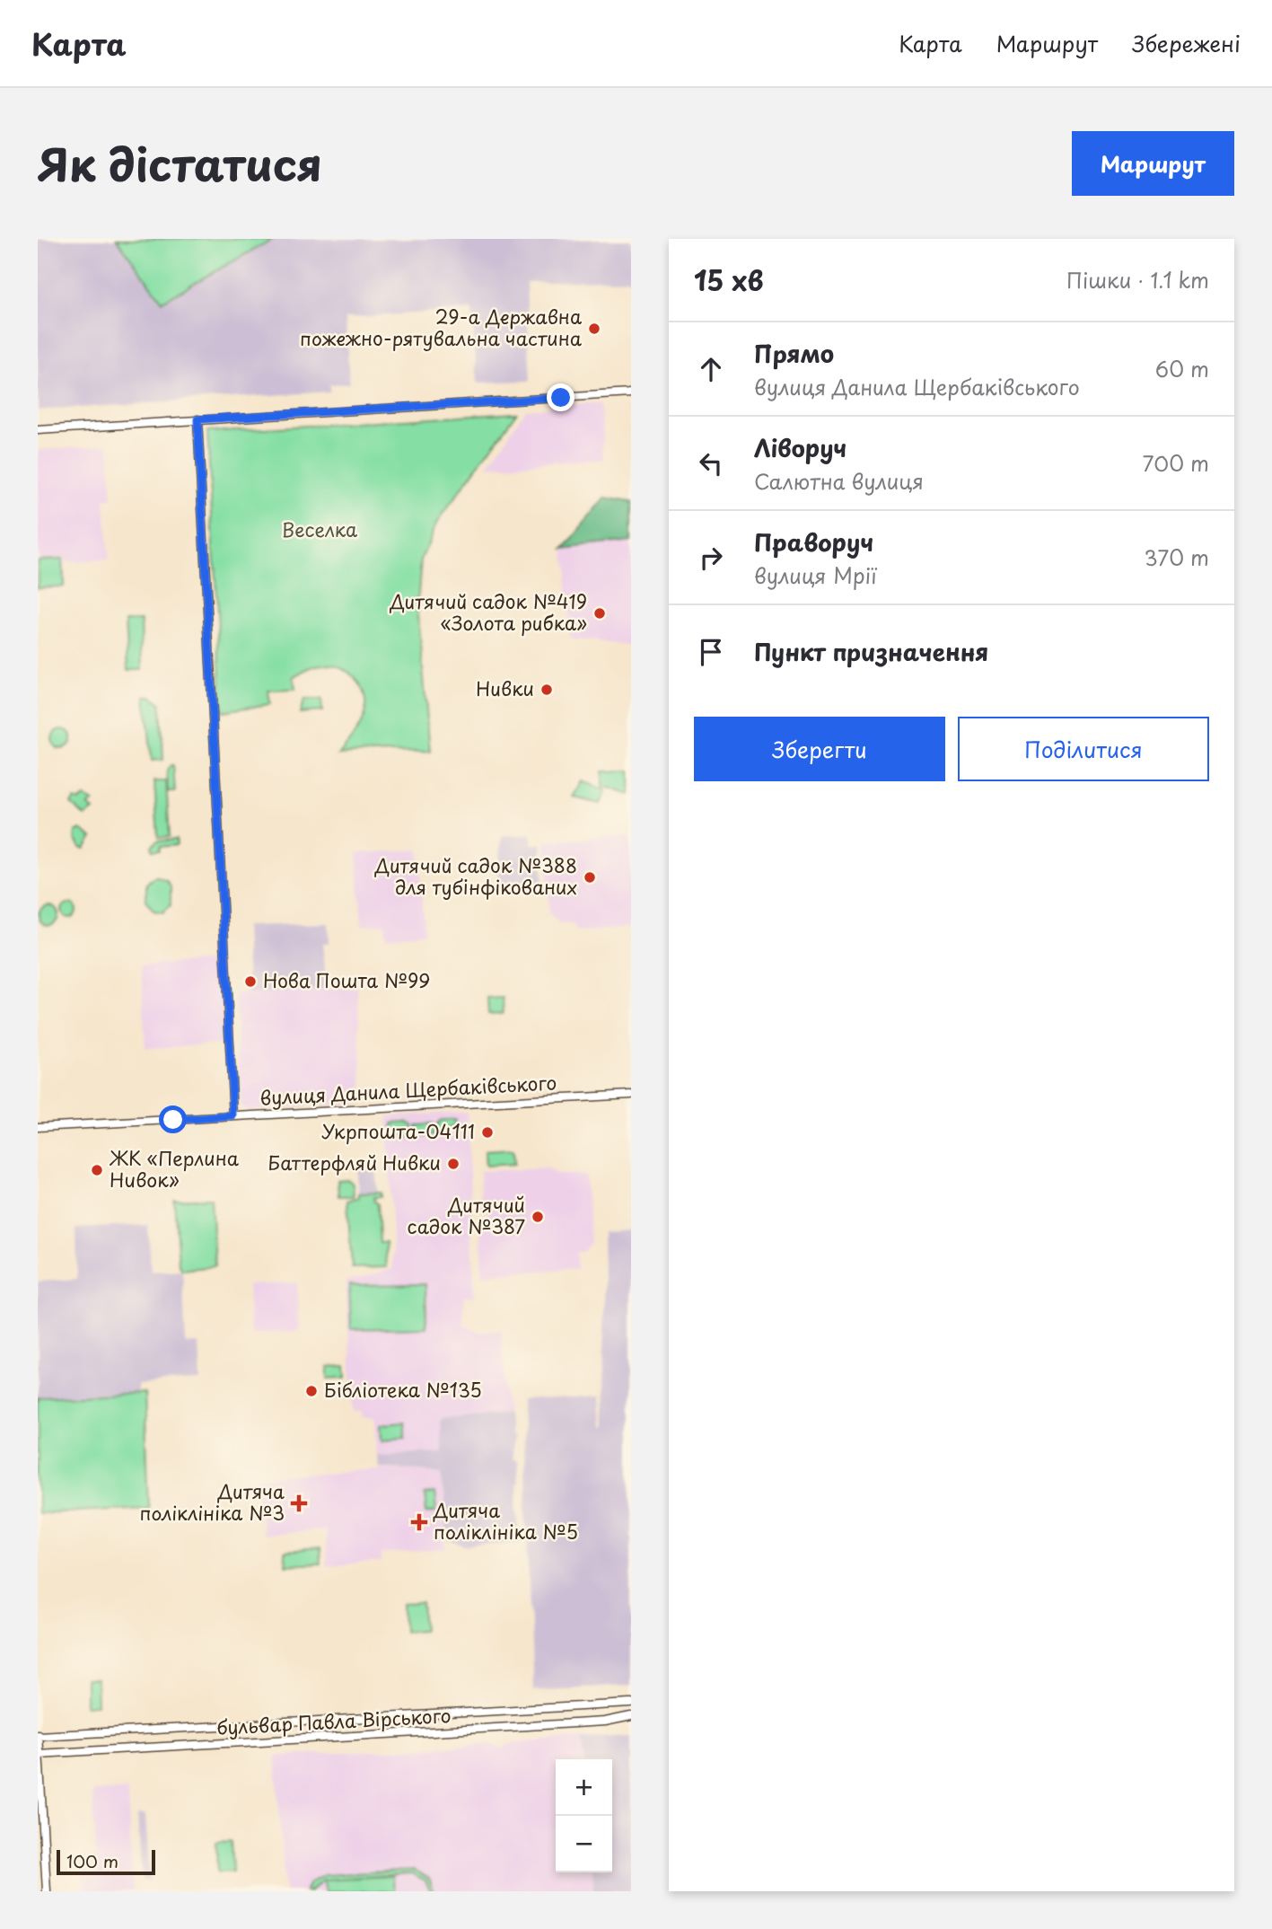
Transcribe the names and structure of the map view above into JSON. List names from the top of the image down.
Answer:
{
  "streets": {
    "street": ["вулиця Данила Щербаківського", "бульвар Павла Вірського"]
  },
  "parks": ["Веселка"],
  "places": {
    "other": [
      "29-а Державна пожежно-рятувальна частина",
      "Дитячий садок №419 «Золота рибка»",
      "Нивки",
      "Дитячий садок №388 для тубінфікованих",
      "Нова Пошта №99",
      "Укрпошта-04111",
      "Баттерфляй Нивки",
      "ЖК «Перлина Нивок»",
      "Дитячий садок №387",
      "Бібліотека №135"
    ],
    "health": ["Дитяча поліклініка №3", "Дитяча поліклініка №5"]
  },
  "scale_bar": "100 m",
  "page": {
    "header": "Карта",
    "nav": ["Карта", "Маршрут", "Збережені"],
    "title": "Як дістатися",
    "buttons": [
      "Маршрут",
      ["Зберегти", "Поділитися"]
    ],
    "heading": ["15 хв", "Пішки · 1.1 km"],
    "list": [
      ["Прямо", "вулиця Данила Щербаківського", "60 m"],
      ["Ліворуч", "Салютна вулиця", "700 m"],
      ["Праворуч", "вулиця Мрії", "370 m"],
      "Пункт призначення"
    ],
    "map_buttons": ["+", "−"],
    "scale": "100 m"
  }
}
